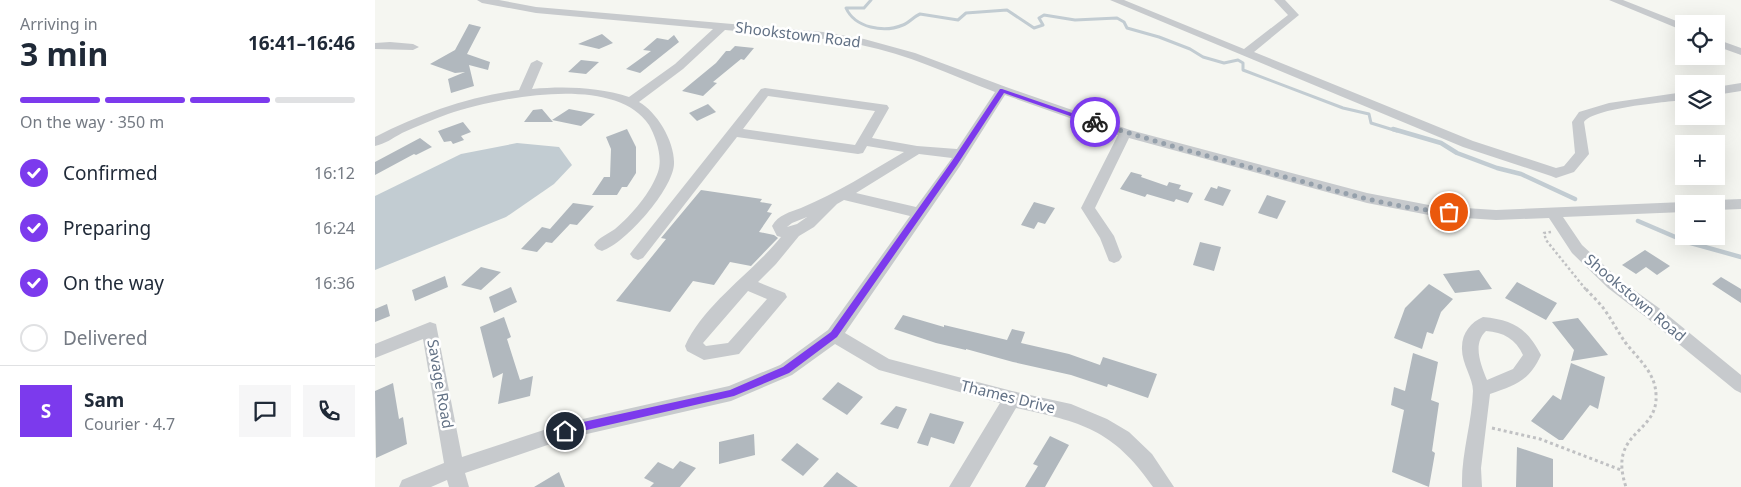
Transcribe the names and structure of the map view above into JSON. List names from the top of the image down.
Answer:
{
  "streets": {
    "street": ["Shookstown Road", "Savage Road", "Thames Drive"]
  },
  "page": {
    "heading": ["3 min", "Arriving in", "16:41–16:46"],
    "panel": ["Sam", "Courier · 4.7"],
    "map_buttons": ["+", "−"],
    "bar": "On the way · 350 m",
    "list": [
      ["Confirmed", "16:12"],
      ["Preparing", "16:24"],
      ["On the way", "16:36"],
      "Delivered"
    ],
    "round": "S"
  }
}
